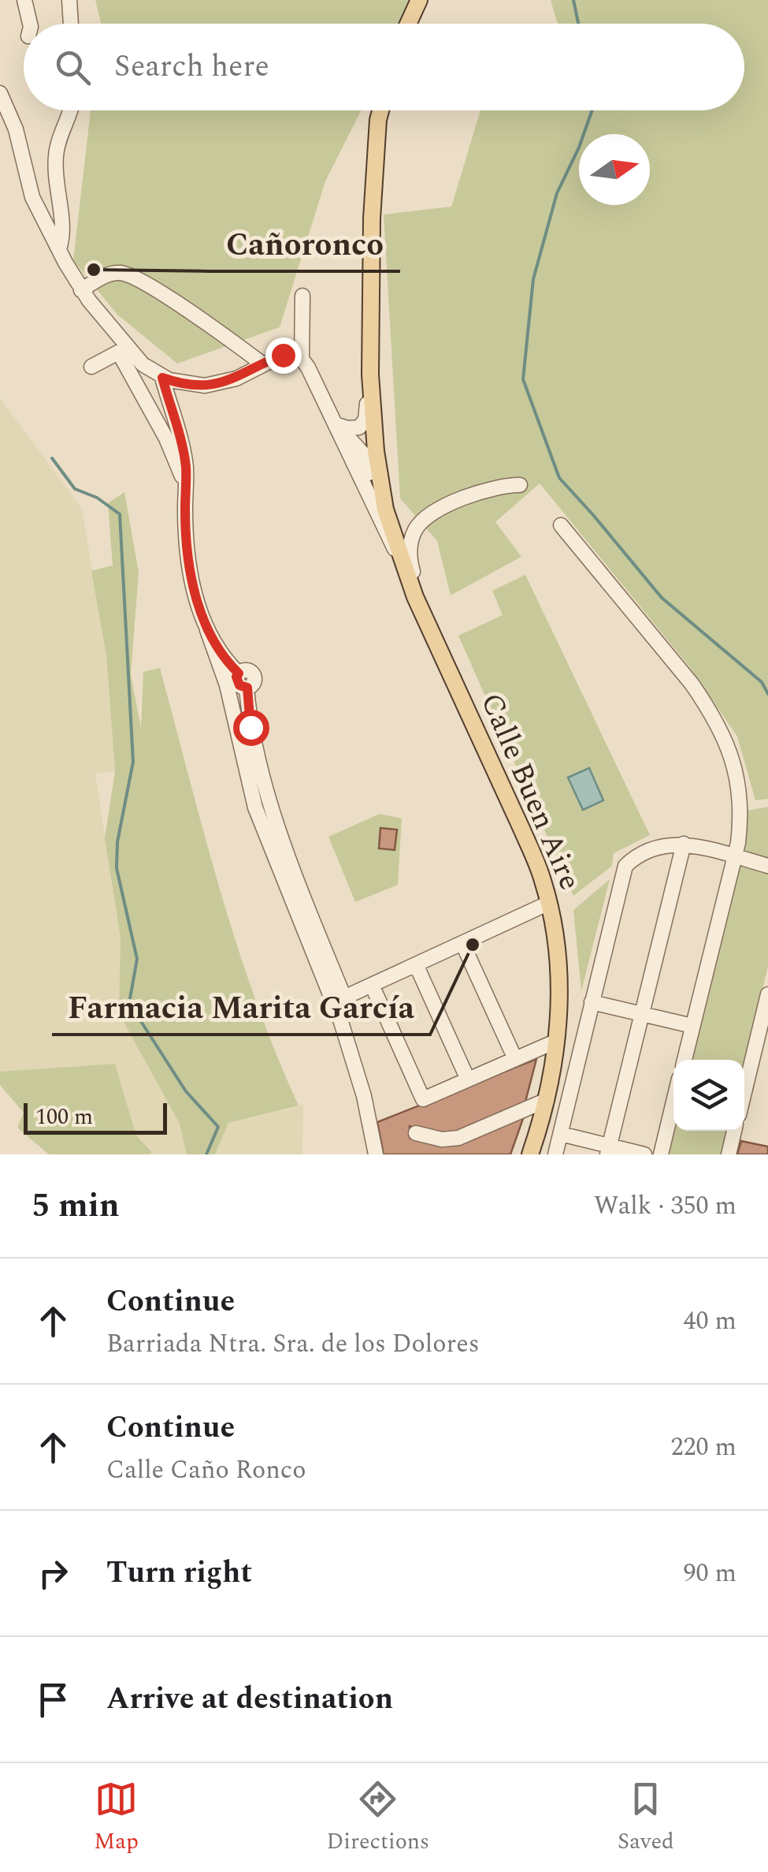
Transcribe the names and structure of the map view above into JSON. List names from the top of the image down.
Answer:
{
  "streets": {
    "main road": ["Calle Buen Aire"]
  },
  "places": ["Cañoronco", "Farmacia Marita García"],
  "scale_bar": "100 m",
  "north": "right",
  "page": {
    "search": "Search here",
    "scale": "100 m",
    "heading": ["5 min", "Walk · 350 m"],
    "list": [
      ["Continue", "Barriada Ntra. Sra. de los Dolores", "40 m"],
      ["Continue", "Calle Caño Ronco", "220 m"],
      ["Turn right", "90 m"],
      "Arrive at destination"
    ],
    "nav": ["Map", "Directions", "Saved"]
  }
}
